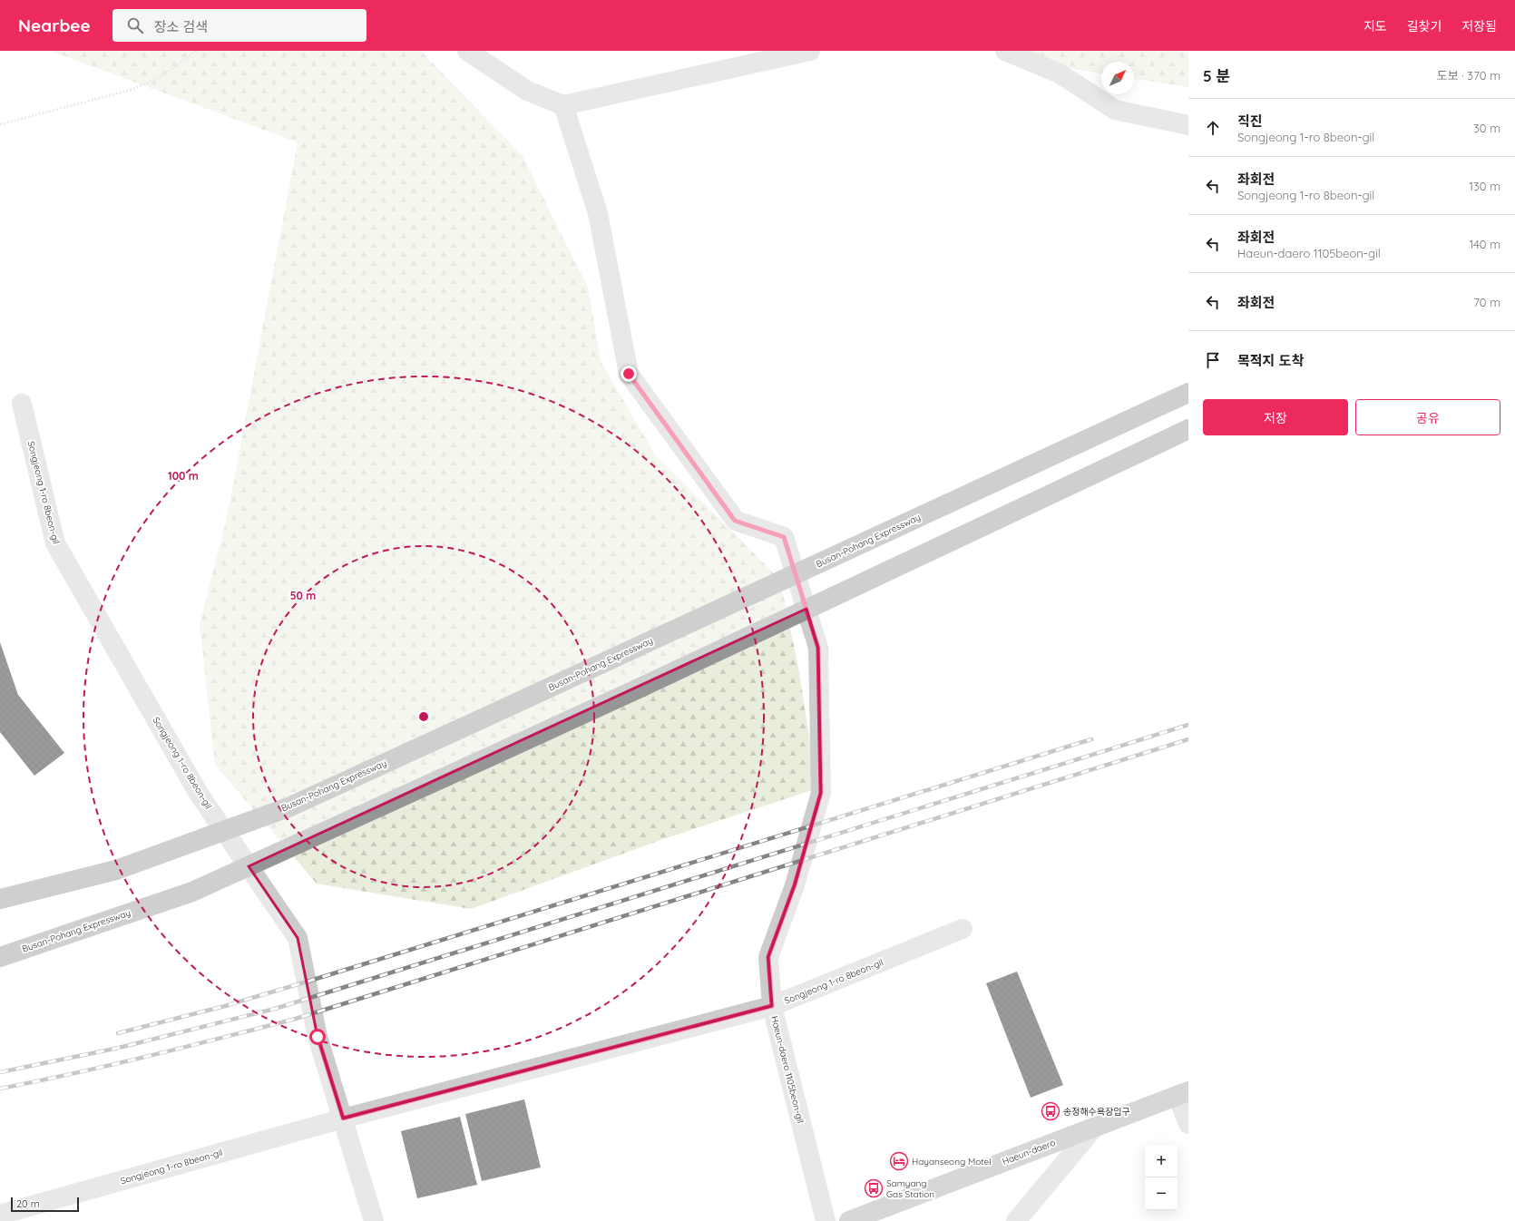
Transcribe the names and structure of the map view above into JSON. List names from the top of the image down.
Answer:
{
  "streets": {
    "highway": ["Busan-Pohang Expressway"],
    "main road": ["Haeun-daero"],
    "street": ["Songjeong 1-ro 8beon-gil", "Haeun-daero 1105beon-gil"]
  },
  "crossings": [
    ["Songjeong 1-ro 8beon-gil", "Haeun-daero 1105beon-gil"]
  ],
  "places": {
    "bus stop": ["송정해수욕장입구", "Samyang Gas Station"],
    "hotel": ["Hayanseong Motel"]
  },
  "scale_bar": "20 m",
  "north": "top right",
  "page": {
    "header": "Nearbee",
    "search": "장소 검색",
    "nav": ["지도", "길찾기", "저장됨"],
    "heading": ["5 분", "도보 · 370 m"],
    "list": [
      ["직진", "Songjeong 1-ro 8beon-gil", "30 m"],
      ["좌회전", "Songjeong 1-ro 8beon-gil", "130 m"],
      ["좌회전", "Haeun-daero 1105beon-gil", "140 m"],
      ["좌회전", "70 m"],
      "목적지 도착"
    ],
    "buttons": ["저장", "공유"],
    "map_buttons": ["+", "−"],
    "scale": "20 m"
  },
  "rings": ["100 m", "50 m"]
}
